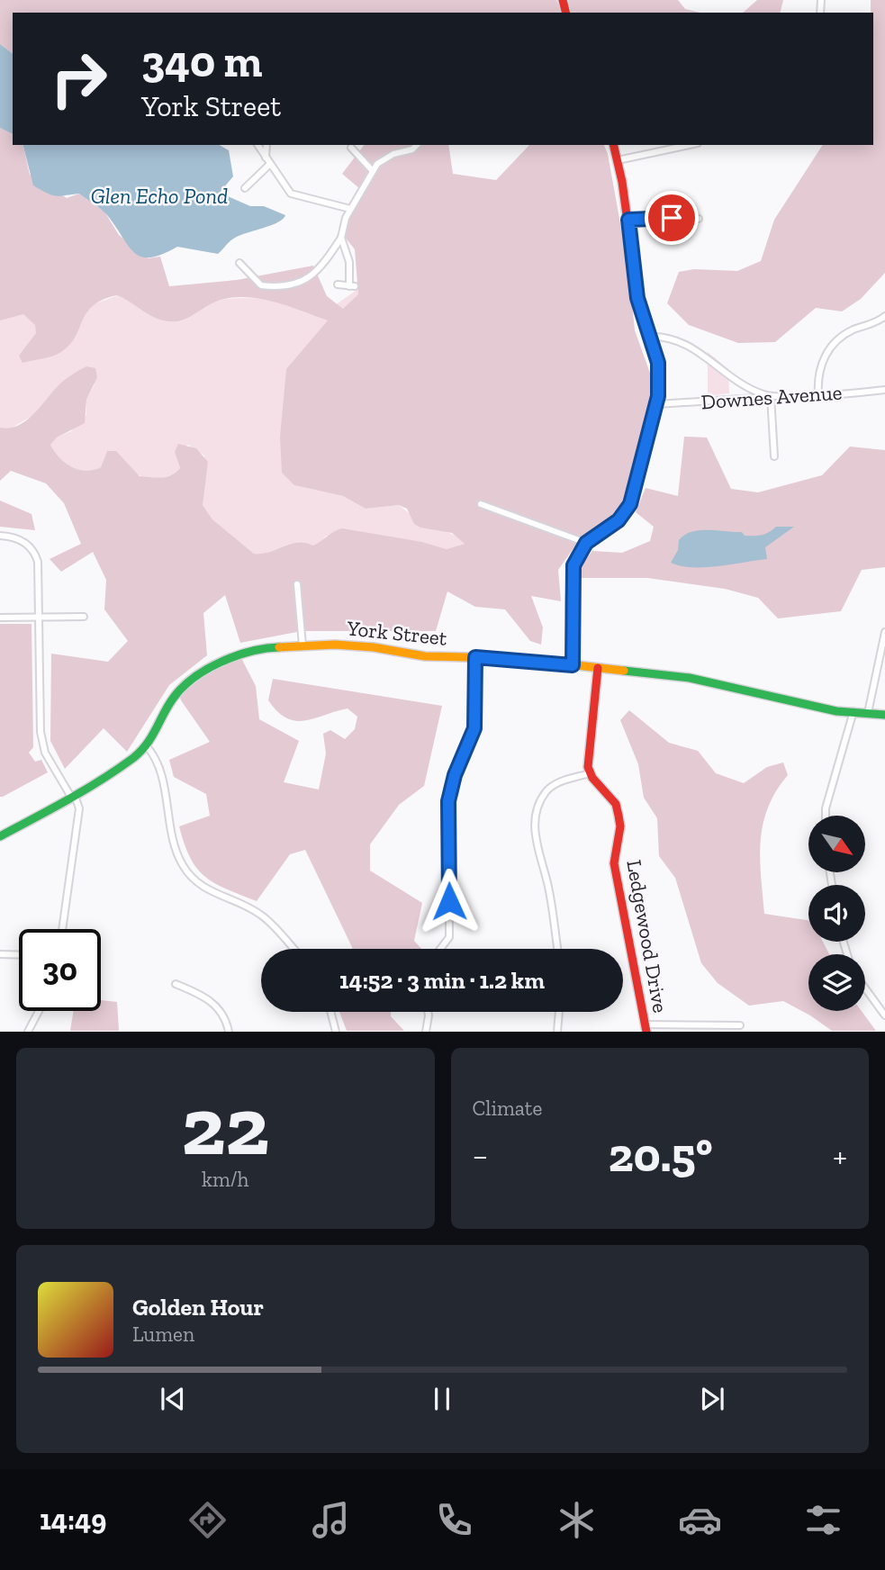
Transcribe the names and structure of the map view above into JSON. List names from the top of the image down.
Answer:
{
  "streets": {
    "street": ["Downes Avenue", "York Street", "Ledgewood Drive"]
  },
  "water": ["Glen Echo Pond"],
  "north": "bottom right",
  "page": {
    "turn": ["340 m", "York Street"],
    "limit": "30",
    "trip": "14:52 · 3 min · 1.2 km",
    "tile": [
      ["22", "km/h"],
      "Climate"
    ],
    "heat": ["−", "20.5°", "+"],
    "song": ["Golden Hour", "Lumen"],
    "tabs": "14:49"
  }
}
